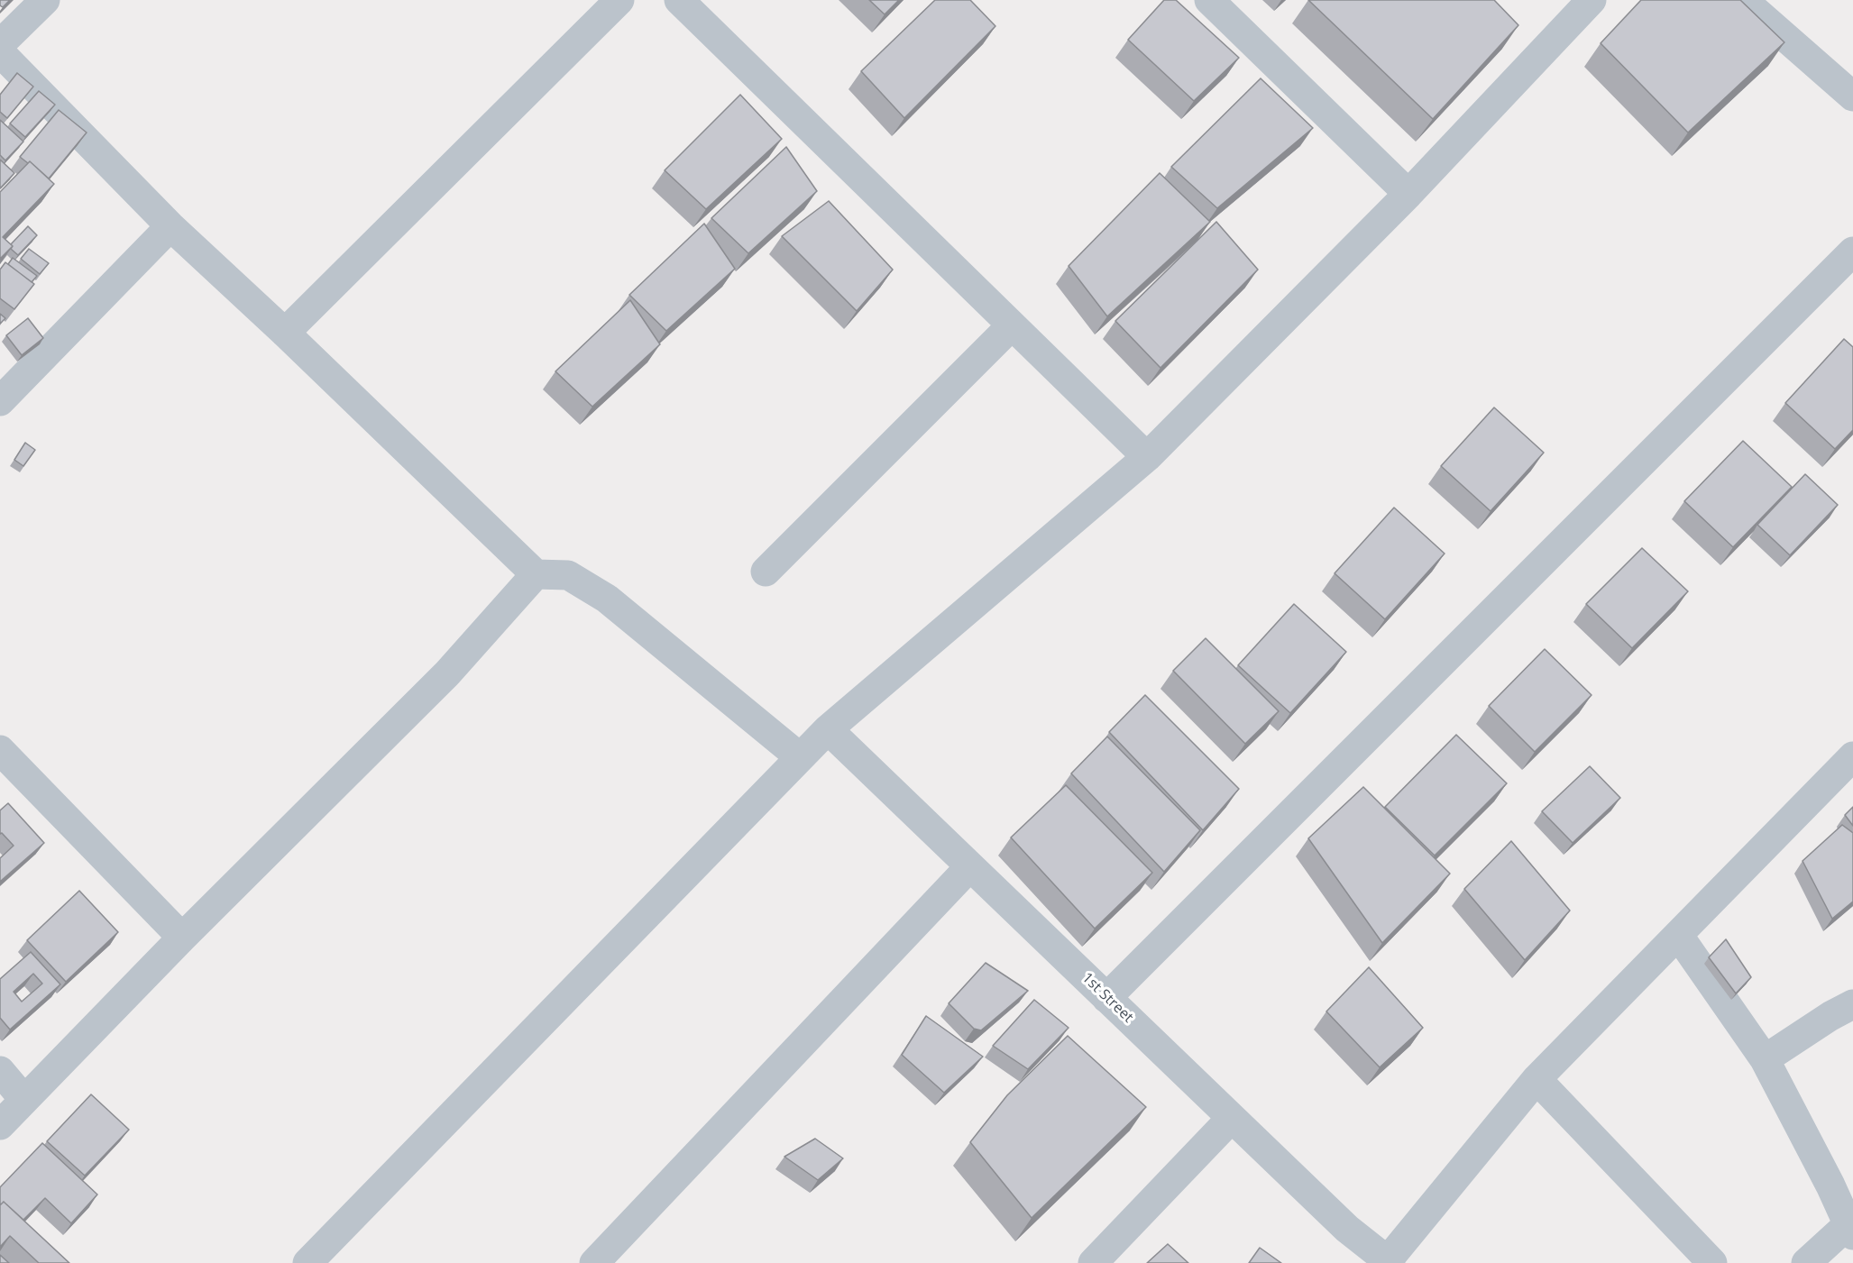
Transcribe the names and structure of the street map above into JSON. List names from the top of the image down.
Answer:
{
  "streets": {
    "street": ["1st Street"]
  }
}
